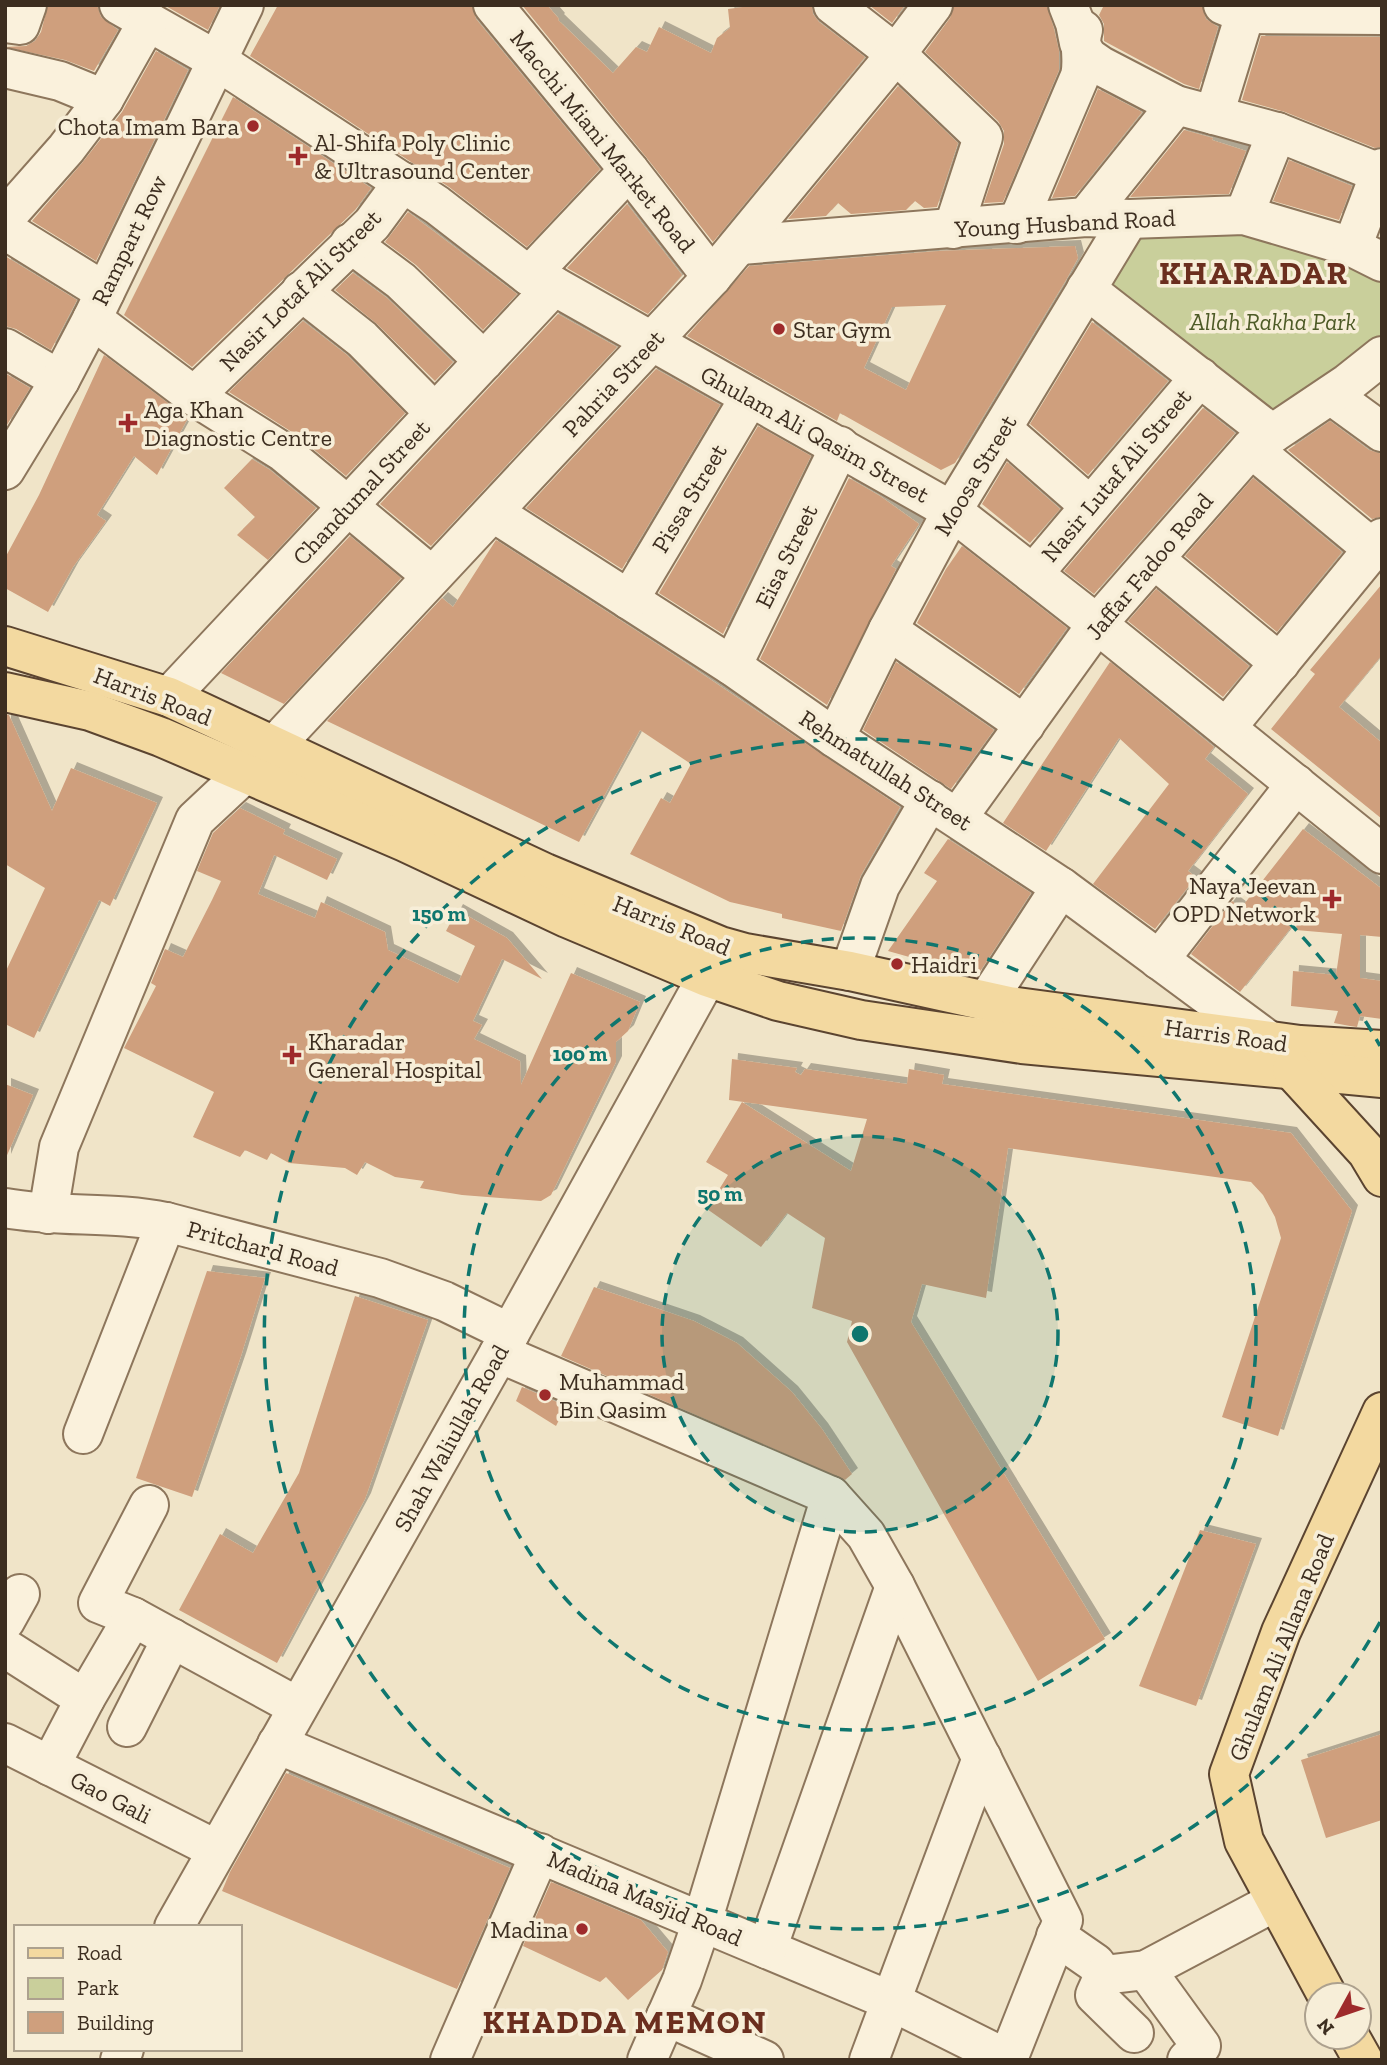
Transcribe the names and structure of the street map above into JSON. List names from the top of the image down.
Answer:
{
  "streets": {
    "main road": ["Harris Road", "Ghulam Ali Allana Road"],
    "street": [
      "Macchi Miani Market Road",
      "Young Husband Road",
      "Rampart Row",
      "Nasir Lotaf Ali Street",
      "Pahria Street",
      "Ghulam Ali Qasim Street",
      "Moosa Street",
      "Nasir Lutaf Ali Street",
      "Chandumal Street",
      "Pissa Street",
      "Eisa Street",
      "Jaffar Fadoo Road",
      "Rehmatullah Street",
      "Pritchard Road",
      "Shah Waliullah Road",
      "Gao Gali",
      "Madina Masjid Road"
    ]
  },
  "crossings": [
    ["Macchi Miani Market Road", "Pahria Street"],
    ["Macchi Miani Market Road", "Chandumal Street"],
    ["Young Husband Road", "Pahria Street"],
    ["Young Husband Road", "Moosa Street"],
    ["Rampart Row", "Ghulam Ali Qasim Street"],
    ["Nasir Lotaf Ali Street", "Ghulam Ali Qasim Street"],
    ["Pahria Street", "Ghulam Ali Qasim Street"],
    ["Pahria Street", "Harris Road"],
    ["Pahria Street", "Rehmatullah Street"],
    ["Pahria Street", "Pritchard Road"],
    ["Ghulam Ali Qasim Street", "Moosa Street"],
    ["Ghulam Ali Qasim Street", "Nasir Lutaf Ali Street"],
    ["Ghulam Ali Qasim Street", "Chandumal Street"],
    ["Ghulam Ali Qasim Street", "Pissa Street"],
    ["Ghulam Ali Qasim Street", "Eisa Street"],
    ["Ghulam Ali Qasim Street", "Jaffar Fadoo Road"],
    ["Moosa Street", "Rehmatullah Street"],
    ["Chandumal Street", "Harris Road"],
    ["Pissa Street", "Rehmatullah Street"],
    ["Eisa Street", "Rehmatullah Street"],
    ["Jaffar Fadoo Road", "Harris Road"],
    ["Jaffar Fadoo Road", "Rehmatullah Street"],
    ["Harris Road", "Rehmatullah Street"],
    ["Harris Road", "Shah Waliullah Road"],
    ["Pritchard Road", "Shah Waliullah Road"],
    ["Shah Waliullah Road", "Gao Gali"],
    ["Shah Waliullah Road", "Madina Masjid Road"]
  ],
  "districts": ["KHARADAR", "KHADDA MEMON"],
  "parks": ["Allah Rakha Park"],
  "places": {
    "other": [
      "Chota Imam Bara",
      "Star Gym",
      "Haidri",
      "Muhammad Bin Qasim",
      "Madina"
    ],
    "health": [
      "Al-Shifa Poly Clinic & Ultrasound Center",
      "Aga Khan Diagnostic Centre",
      "Naya Jeevan OPD Network",
      "Kharadar General Hospital"
    ]
  },
  "legend": ["Road", "Park", "Building"],
  "north": "bottom left",
  "rings": ["150 m", "100 m", "50 m"]
}
